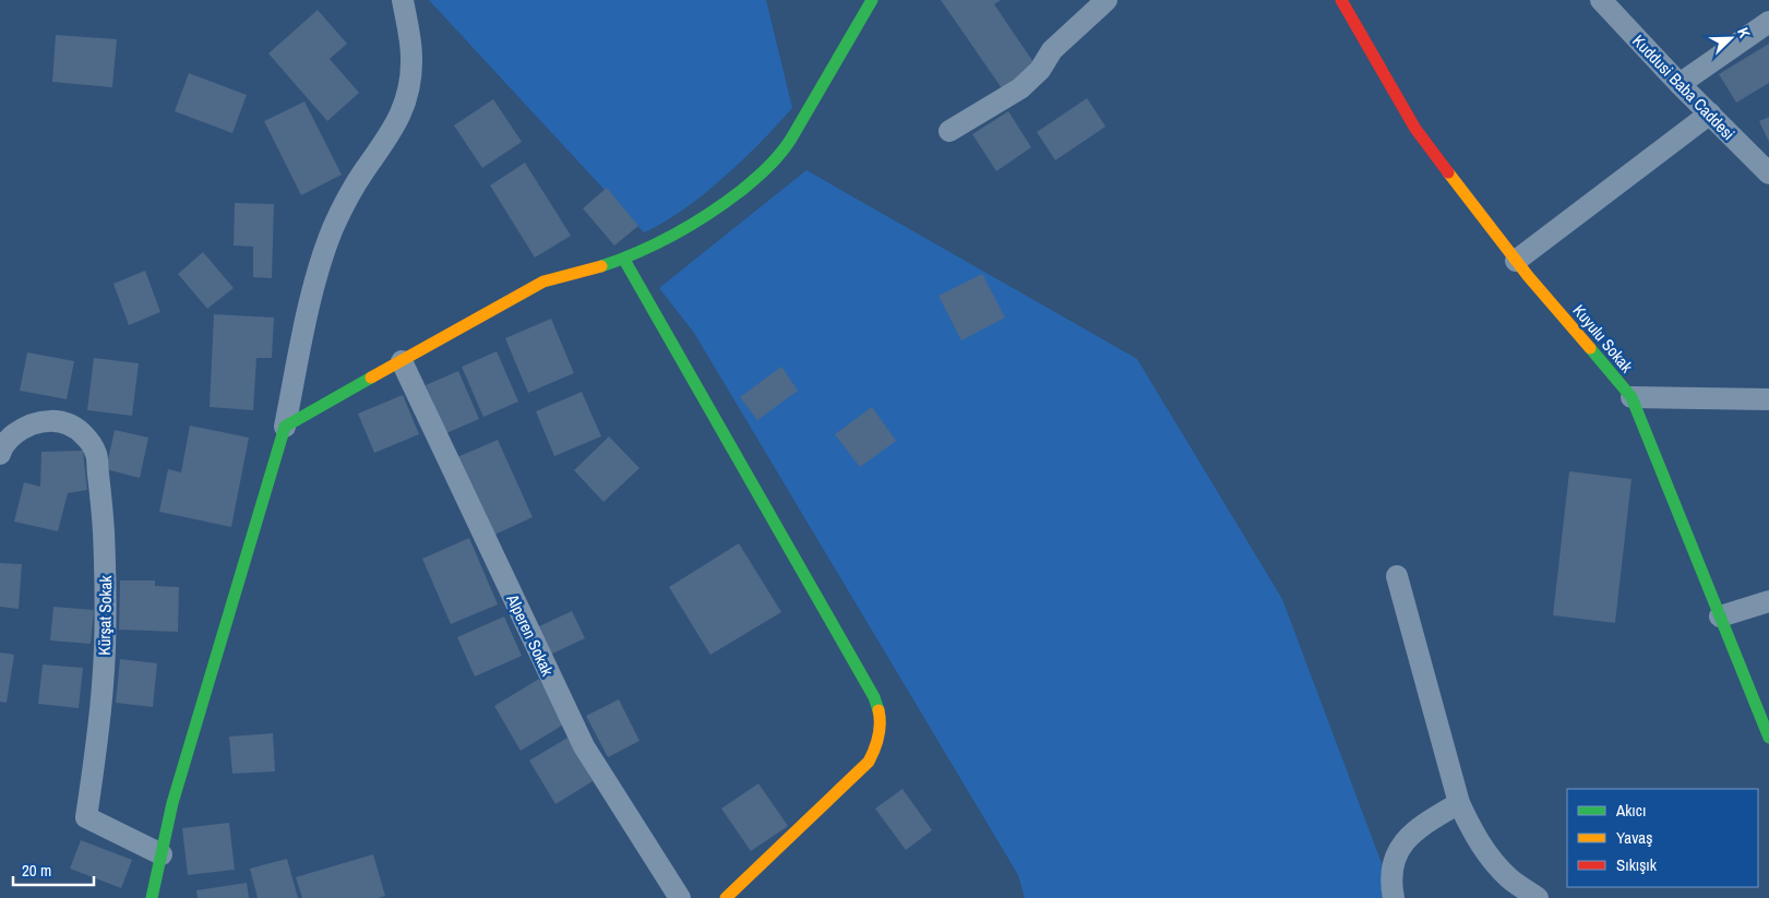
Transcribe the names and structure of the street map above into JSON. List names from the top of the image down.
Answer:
{
  "streets": {
    "street": [
      "Kuddusi Baba Caddesi",
      "Kuyulu Sokak",
      "Kürşat Sokak",
      "Alperen Sokak"
    ]
  },
  "legend": ["Akıcı", "Yavaş", "Sıkışık"],
  "scale_bar": "20 m",
  "north": "top right"
}
